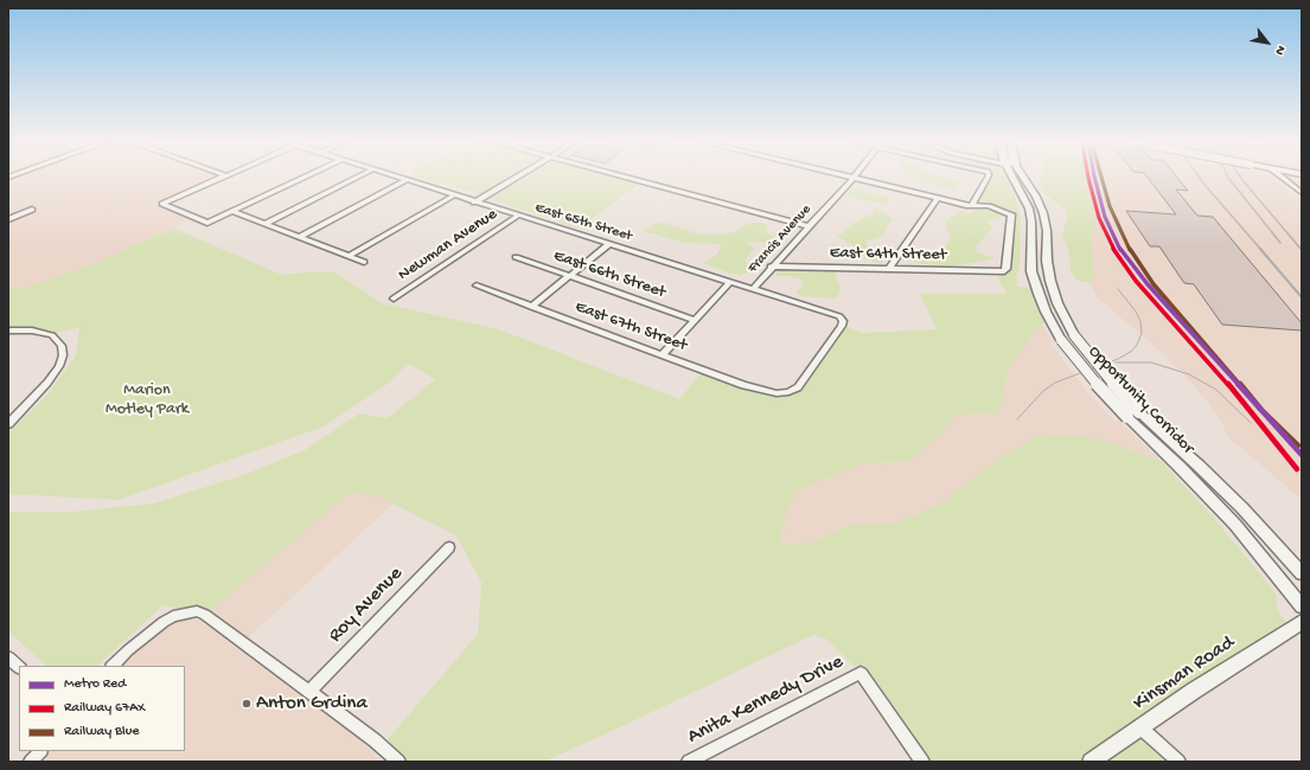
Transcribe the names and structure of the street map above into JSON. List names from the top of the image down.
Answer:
{
  "streets": {
    "main road": ["Opportunity Corridor", "Kinsman Road"],
    "street": [
      "East 65th Street",
      "Francis Avenue",
      "Newman Avenue",
      "East 64th Street",
      "East 66th Street",
      "East 67th Street",
      "Roy Avenue",
      "Anita Kennedy Drive"
    ]
  },
  "crossings": [
    ["East 65th Street", "Francis Avenue"],
    ["East 65th Street", "Newman Avenue"],
    ["East 65th Street", "East 67th Street"],
    ["Francis Avenue", "East 64th Street"]
  ],
  "parks": ["Marion Motley Park"],
  "places": ["Anton Grdina"],
  "lines": ["metro line Red", "rail line 67AX", "rail line Blue"],
  "legend": ["Metro Red", "Railway 67AX", "Railway Blue"],
  "north": "bottom right"
}
